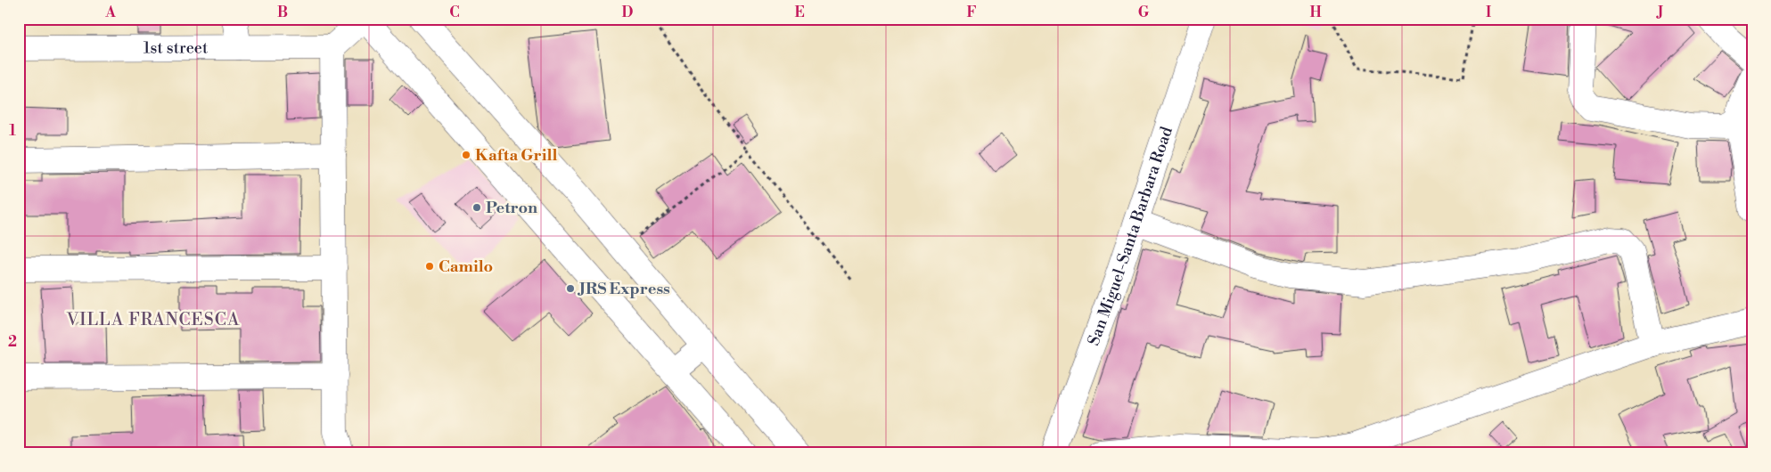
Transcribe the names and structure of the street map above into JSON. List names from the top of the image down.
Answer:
{
  "streets": {
    "street": ["1st street", "San Miguel-Santa Barbara Road"]
  },
  "districts": ["VILLA FRANCESCA"],
  "places": [
    "Kafta Grill",
    "Petron",
    "Camilo",
    "JRS Express"
  ],
  "grid": {
    "columns": [
      "A",
      "B",
      "C",
      "D",
      "E",
      "F",
      "G",
      "H",
      "I",
      "J"
    ],
    "rows": ["1", "2"]
  }
}
